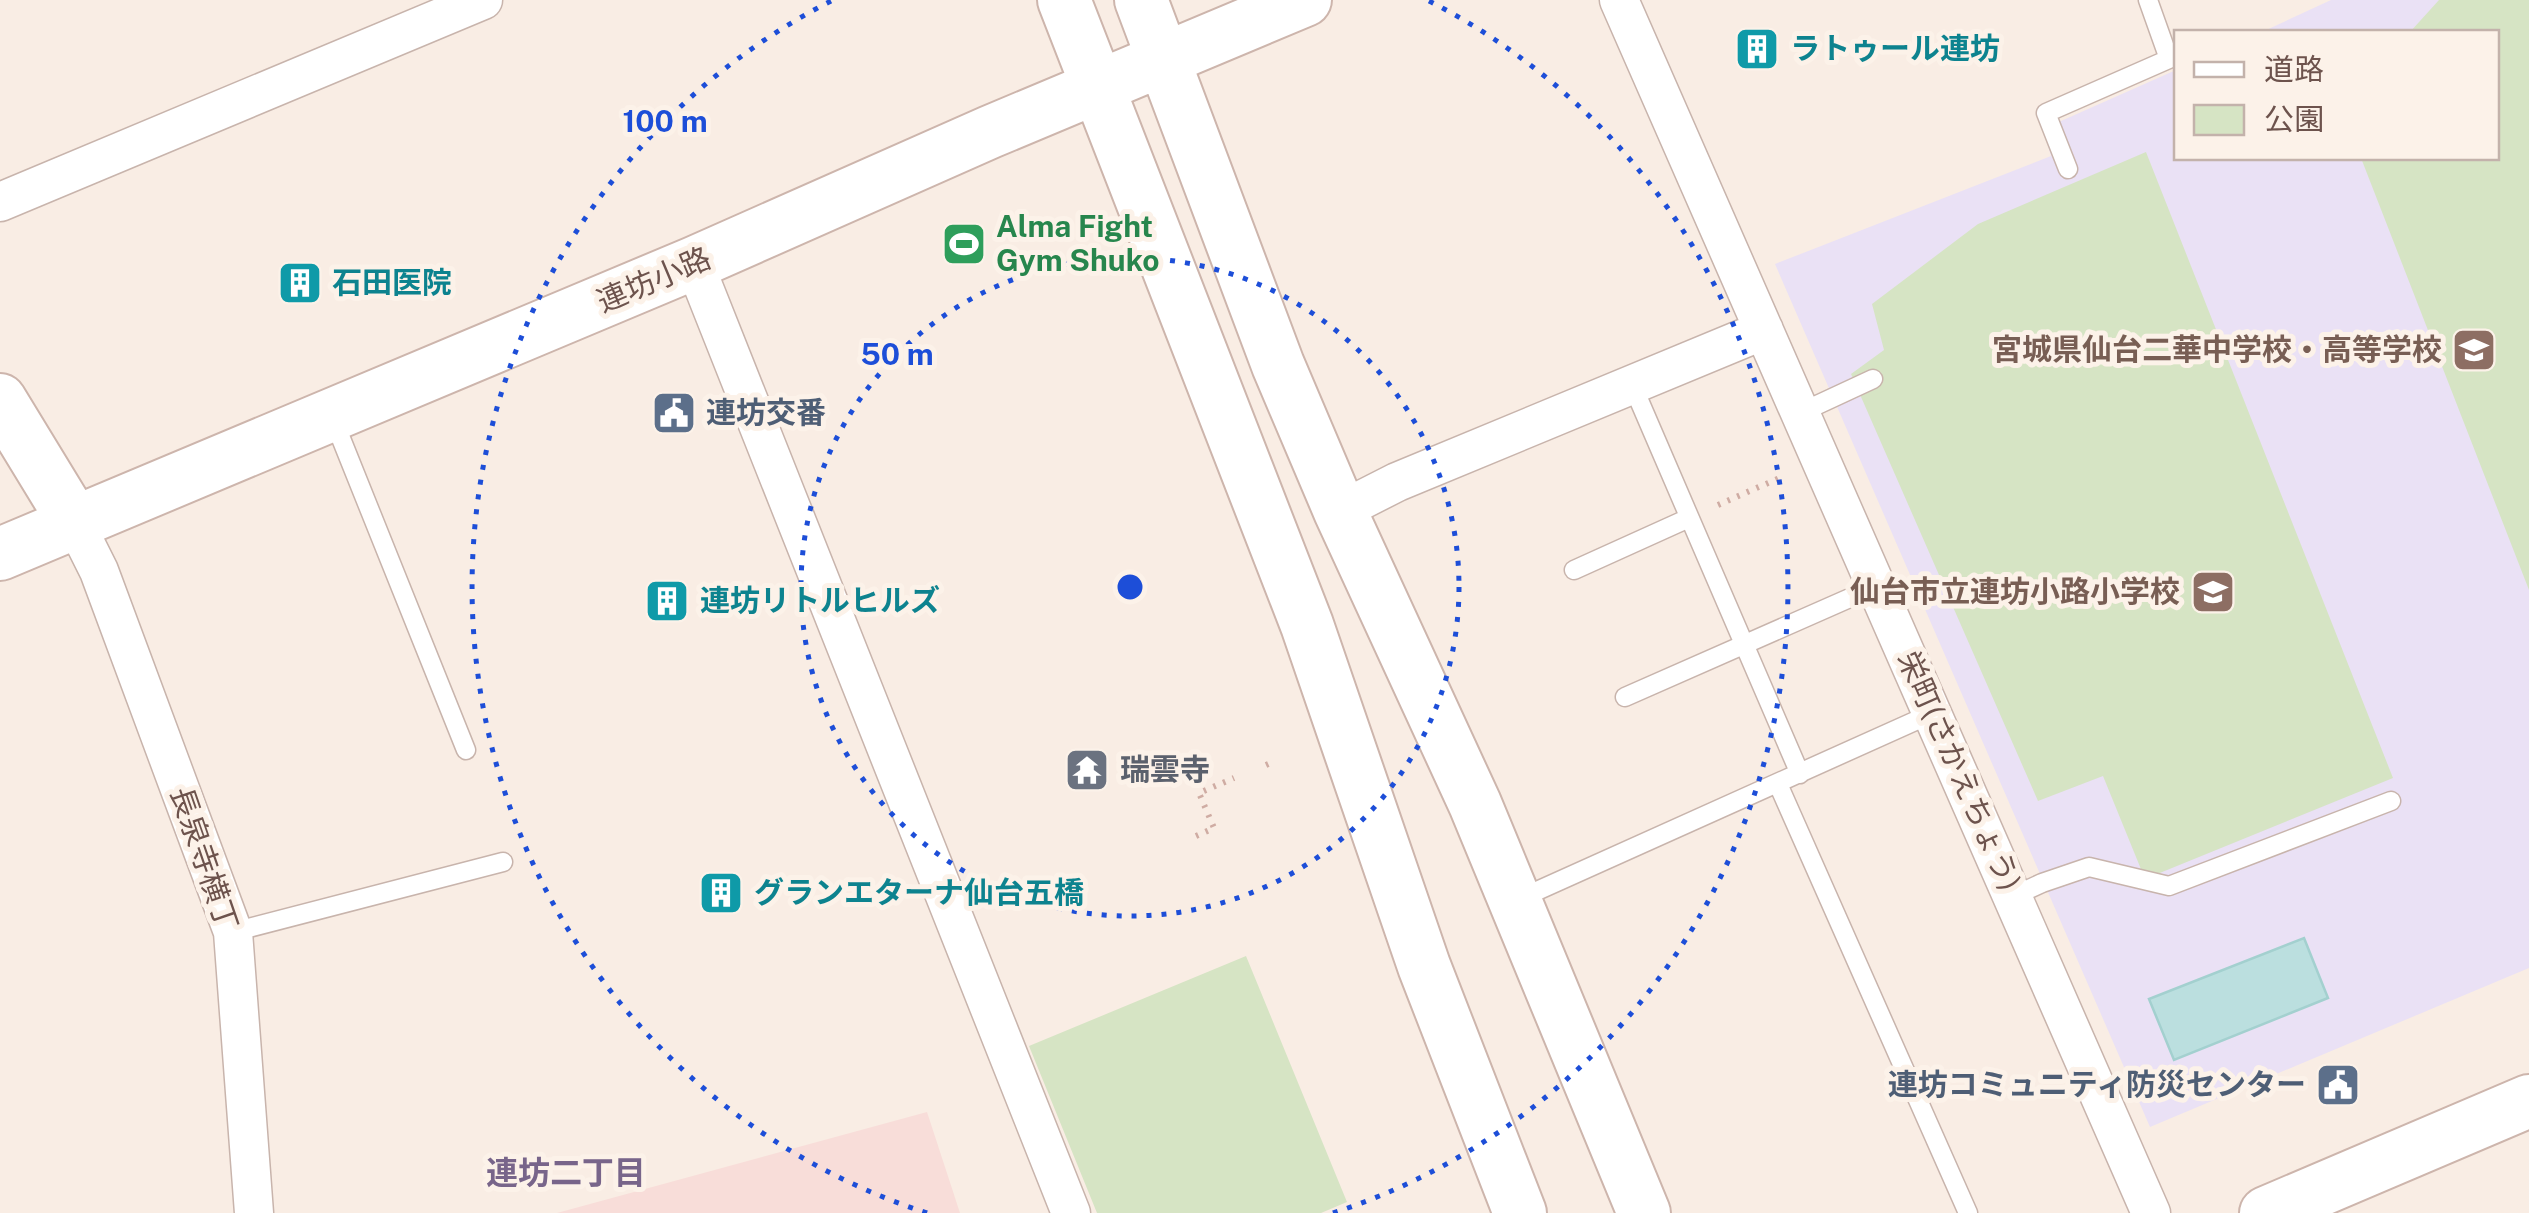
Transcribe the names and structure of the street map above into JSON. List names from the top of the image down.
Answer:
{
  "streets": {
    "street": ["連坊小路", "栄町(さかえちょう)", "長泉寺横丁"]
  },
  "crossings": [
    ["連坊小路", "長泉寺横丁"]
  ],
  "districts": ["連坊二丁目"],
  "places": {
    "building": [
      "ラトゥール連坊",
      "石田医院",
      "連坊リトルヒルズ",
      "グランエターナ仙台五橋"
    ],
    "sports": ["Alma Fight Gym Shuko"],
    "school or university": ["宮城県仙台二華中学校・高等学校", "仙台市立連坊小路小学校"],
    "public building": ["連坊交番", "連坊コミュニティ防災センター"],
    "temple": ["瑞雲寺"]
  },
  "legend": ["道路", "公園"],
  "rings": ["100 m", "50 m"]
}
